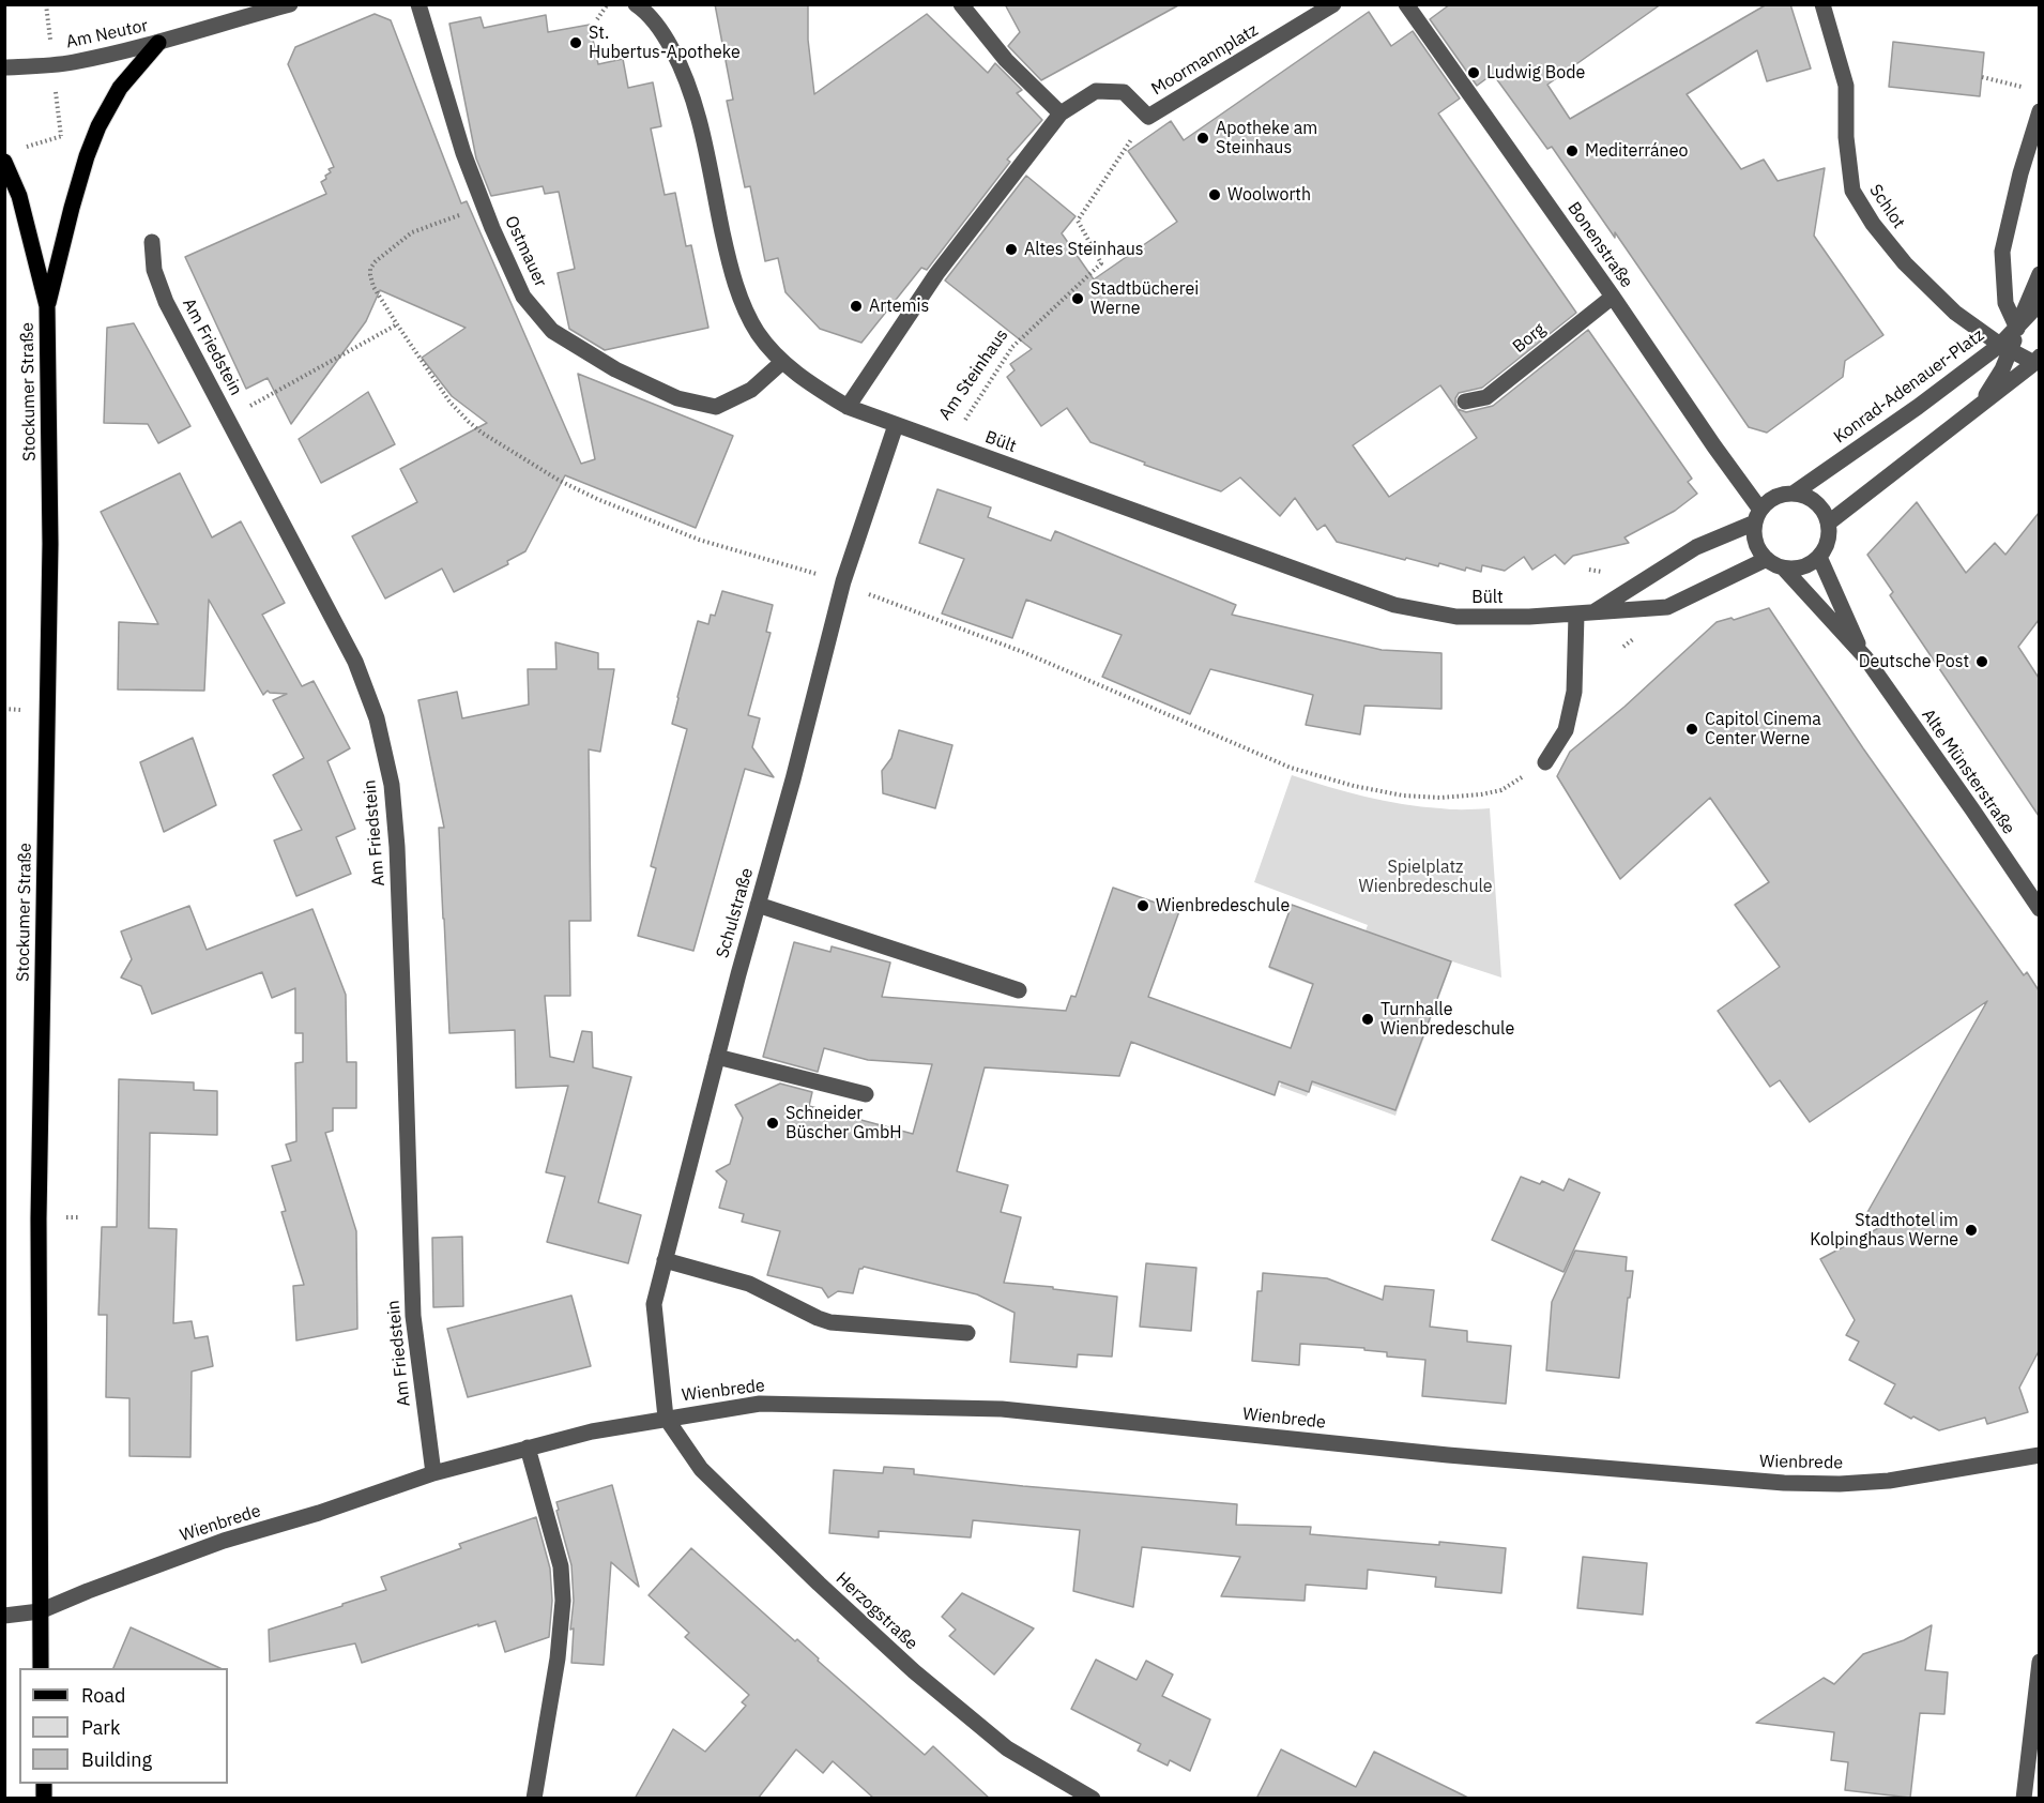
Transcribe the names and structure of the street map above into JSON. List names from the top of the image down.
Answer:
{
  "streets": {
    "main road": ["Stockumer Straße"],
    "street": [
      "Am Neutor",
      "Moormannplatz",
      "Schlot",
      "Bonenstraße",
      "Ostmauer",
      "Borg",
      "Am Friedstein",
      "Konrad-Adenauer-Platz",
      "Bült",
      "Alte Münsterstraße",
      "Schulstraße",
      "Wienbrede",
      "Herzogstraße"
    ],
    "path": ["Am Steinhaus"]
  },
  "crossings": [
    ["Moormannplatz", "Am Steinhaus"],
    ["Schlot", "Konrad-Adenauer-Platz"],
    ["Bonenstraße", "Borg"],
    ["Bonenstraße", "Konrad-Adenauer-Platz"],
    ["Bonenstraße", "Bült"],
    ["Bonenstraße", "Alte Münsterstraße"],
    ["Ostmauer", "Bült"],
    ["Am Friedstein", "Wienbrede"],
    ["Am Steinhaus", "Bült"],
    ["Konrad-Adenauer-Platz", "Bült"],
    ["Konrad-Adenauer-Platz", "Alte Münsterstraße"],
    ["Stockumer Straße", "Wienbrede"],
    ["Bült", "Alte Münsterstraße"],
    ["Bült", "Schulstraße"],
    ["Schulstraße", "Wienbrede"],
    ["Schulstraße", "Herzogstraße"],
    ["Wienbrede", "Herzogstraße"]
  ],
  "parks": ["Spielplatz Wienbredeschule"],
  "places": [
    "St. Hubertus-Apotheke",
    "Ludwig Bode",
    "Apotheke am Steinhaus",
    "Mediterráneo",
    "Woolworth",
    "Altes Steinhaus",
    "Stadtbücherei Werne",
    "Artemis",
    "Deutsche Post",
    "Capitol Cinema Center Werne",
    "Wienbredeschule",
    "Turnhalle Wienbredeschule",
    "Schneider Büscher GmbH",
    "Stadthotel im Kolpinghaus Werne"
  ],
  "legend": ["Road", "Park", "Building"]
}
